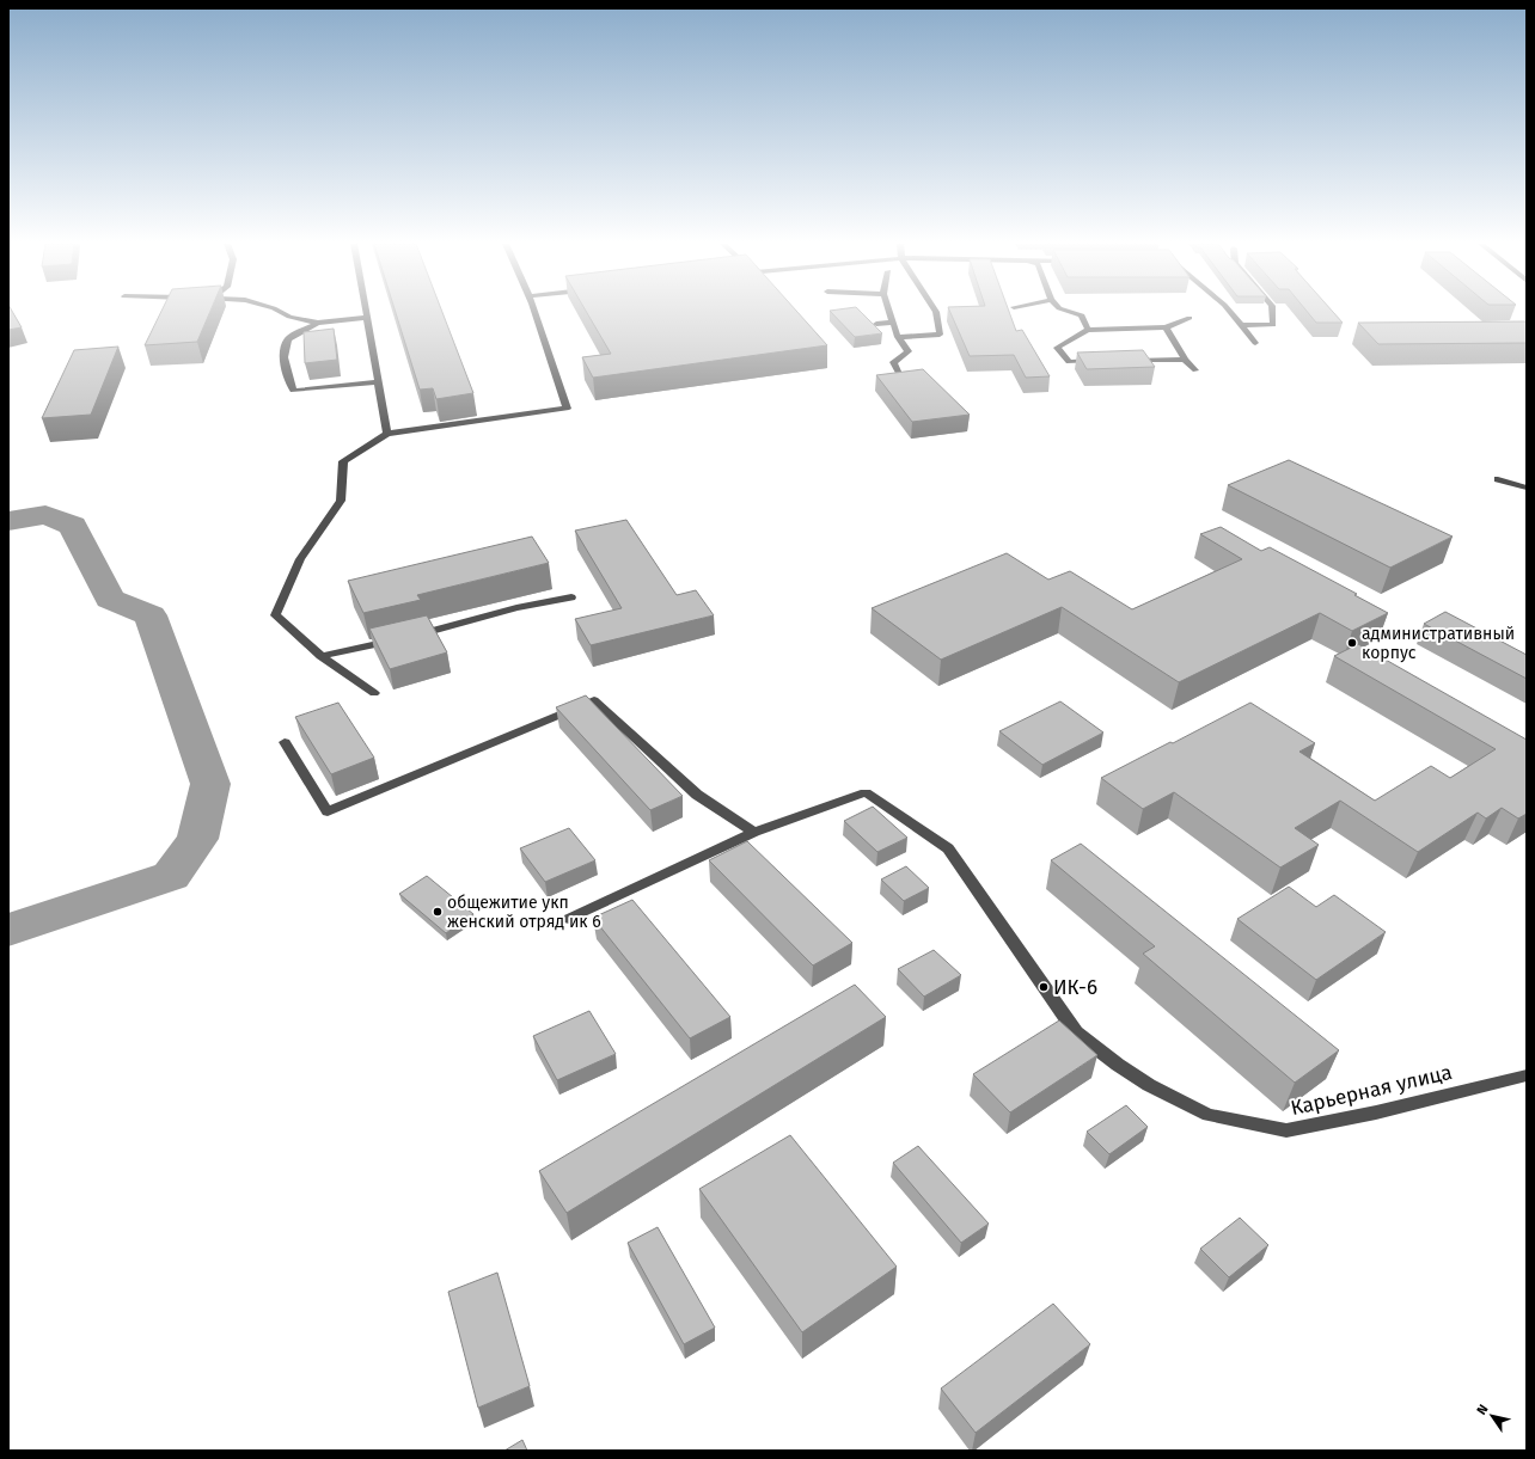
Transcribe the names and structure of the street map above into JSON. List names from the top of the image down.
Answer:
{
  "streets": {
    "street": ["Карьерная улица"]
  },
  "places": ["административный корпус", "общежитие укп женский отряд ик 6", "ИК-6"],
  "north": "top left"
}
